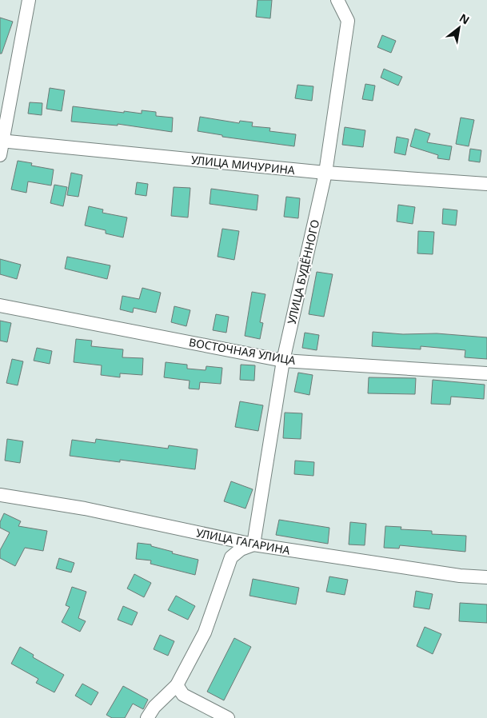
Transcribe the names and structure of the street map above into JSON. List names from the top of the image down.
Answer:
{
  "streets": {
    "street": [
      "УЛИЦА МИЧУРИНА",
      "УЛИЦА БУДЁННОГО",
      "ВОСТОЧНАЯ УЛИЦА",
      "УЛИЦА ГАГАРИНА"
    ]
  },
  "crossings": [
    ["УЛИЦА МИЧУРИНА", "УЛИЦА БУДЁННОГО"],
    ["УЛИЦА БУДЁННОГО", "ВОСТОЧНАЯ УЛИЦА"],
    ["УЛИЦА БУДЁННОГО", "УЛИЦА ГАГАРИНА"]
  ],
  "north": "top right"
}
